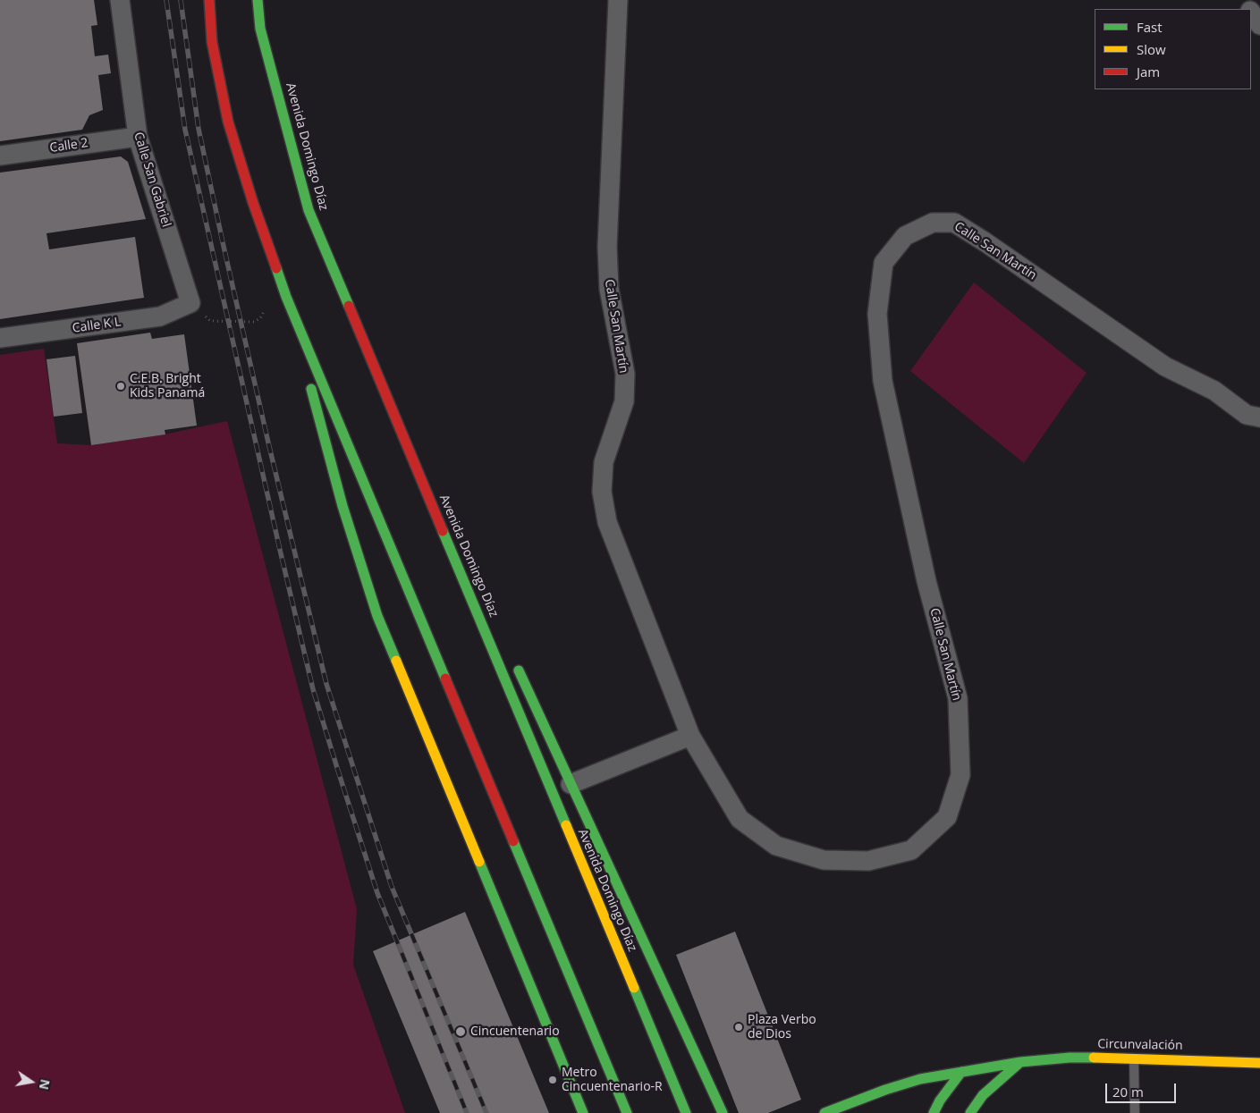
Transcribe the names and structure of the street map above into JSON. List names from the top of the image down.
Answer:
{
  "streets": {
    "main road": ["Avenida Domingo Díaz", "Circunvalación"],
    "street": [
      "Calle 2",
      "Calle San Gabriel",
      "Calle San Martín",
      "Calle K L"
    ]
  },
  "crossings": [
    ["Calle 2", "Calle San Gabriel"],
    ["Calle San Gabriel", "Calle K L"]
  ],
  "places": [
    "C.E.B. Bright Kids Panamá",
    "Plaza Verbo de Dios",
    "Cincuentenario",
    "Metro Cincuentenario-R"
  ],
  "legend": ["Fast", "Slow", "Jam"],
  "scale_bar": "20 m",
  "north": "right"
}
